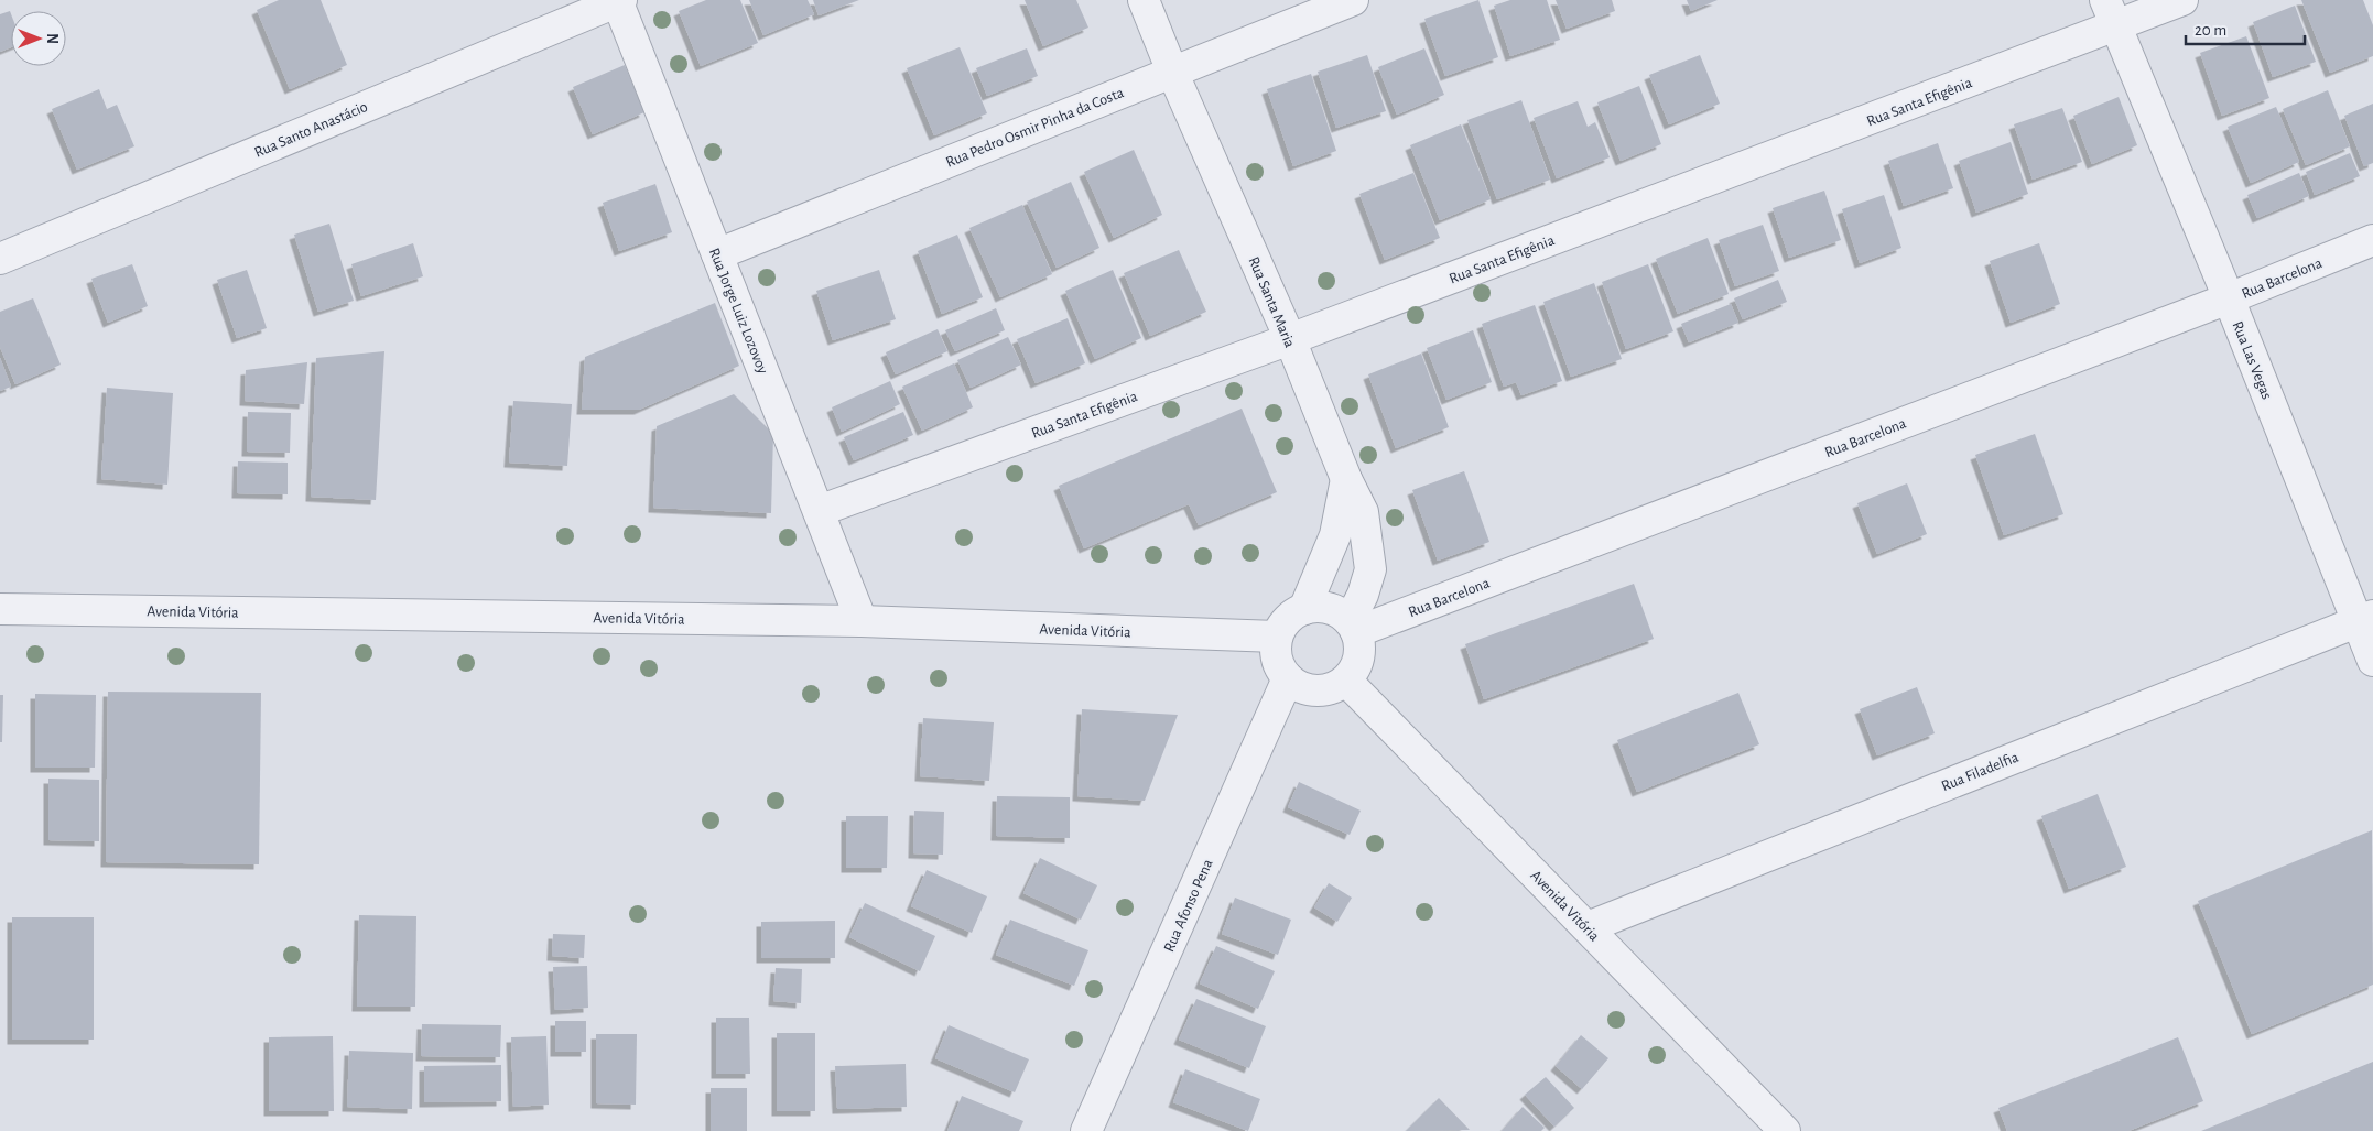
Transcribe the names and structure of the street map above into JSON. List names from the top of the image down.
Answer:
{
  "streets": {
    "street": [
      "Rua Santa Efigênia",
      "Rua Pedro Osmir Pinha da Costa",
      "Rua Santo Anastácio",
      "Rua Barcelona",
      "Rua Santa Maria",
      "Rua Jorge Luiz Lozovoy",
      "Rua Las Vegas",
      "Avenida Vitória",
      "Rua Filadelfia",
      "Rua Afonso Pena"
    ]
  },
  "crossings": [
    ["Rua Santa Efigênia", "Rua Santa Maria"],
    ["Rua Santa Efigênia", "Rua Jorge Luiz Lozovoy"],
    ["Rua Santa Efigênia", "Rua Las Vegas"],
    ["Rua Pedro Osmir Pinha da Costa", "Rua Santa Maria"],
    ["Rua Pedro Osmir Pinha da Costa", "Rua Jorge Luiz Lozovoy"],
    ["Rua Santo Anastácio", "Rua Jorge Luiz Lozovoy"],
    ["Rua Barcelona", "Rua Santa Maria"],
    ["Rua Barcelona", "Rua Las Vegas"],
    ["Rua Barcelona", "Avenida Vitória"],
    ["Rua Barcelona", "Rua Afonso Pena"],
    ["Rua Santa Maria", "Avenida Vitória"],
    ["Rua Santa Maria", "Rua Afonso Pena"],
    ["Rua Jorge Luiz Lozovoy", "Avenida Vitória"],
    ["Rua Las Vegas", "Rua Filadelfia"],
    ["Avenida Vitória", "Rua Filadelfia"],
    ["Avenida Vitória", "Rua Afonso Pena"]
  ],
  "scale_bar": "20 m",
  "north": "right"
}
